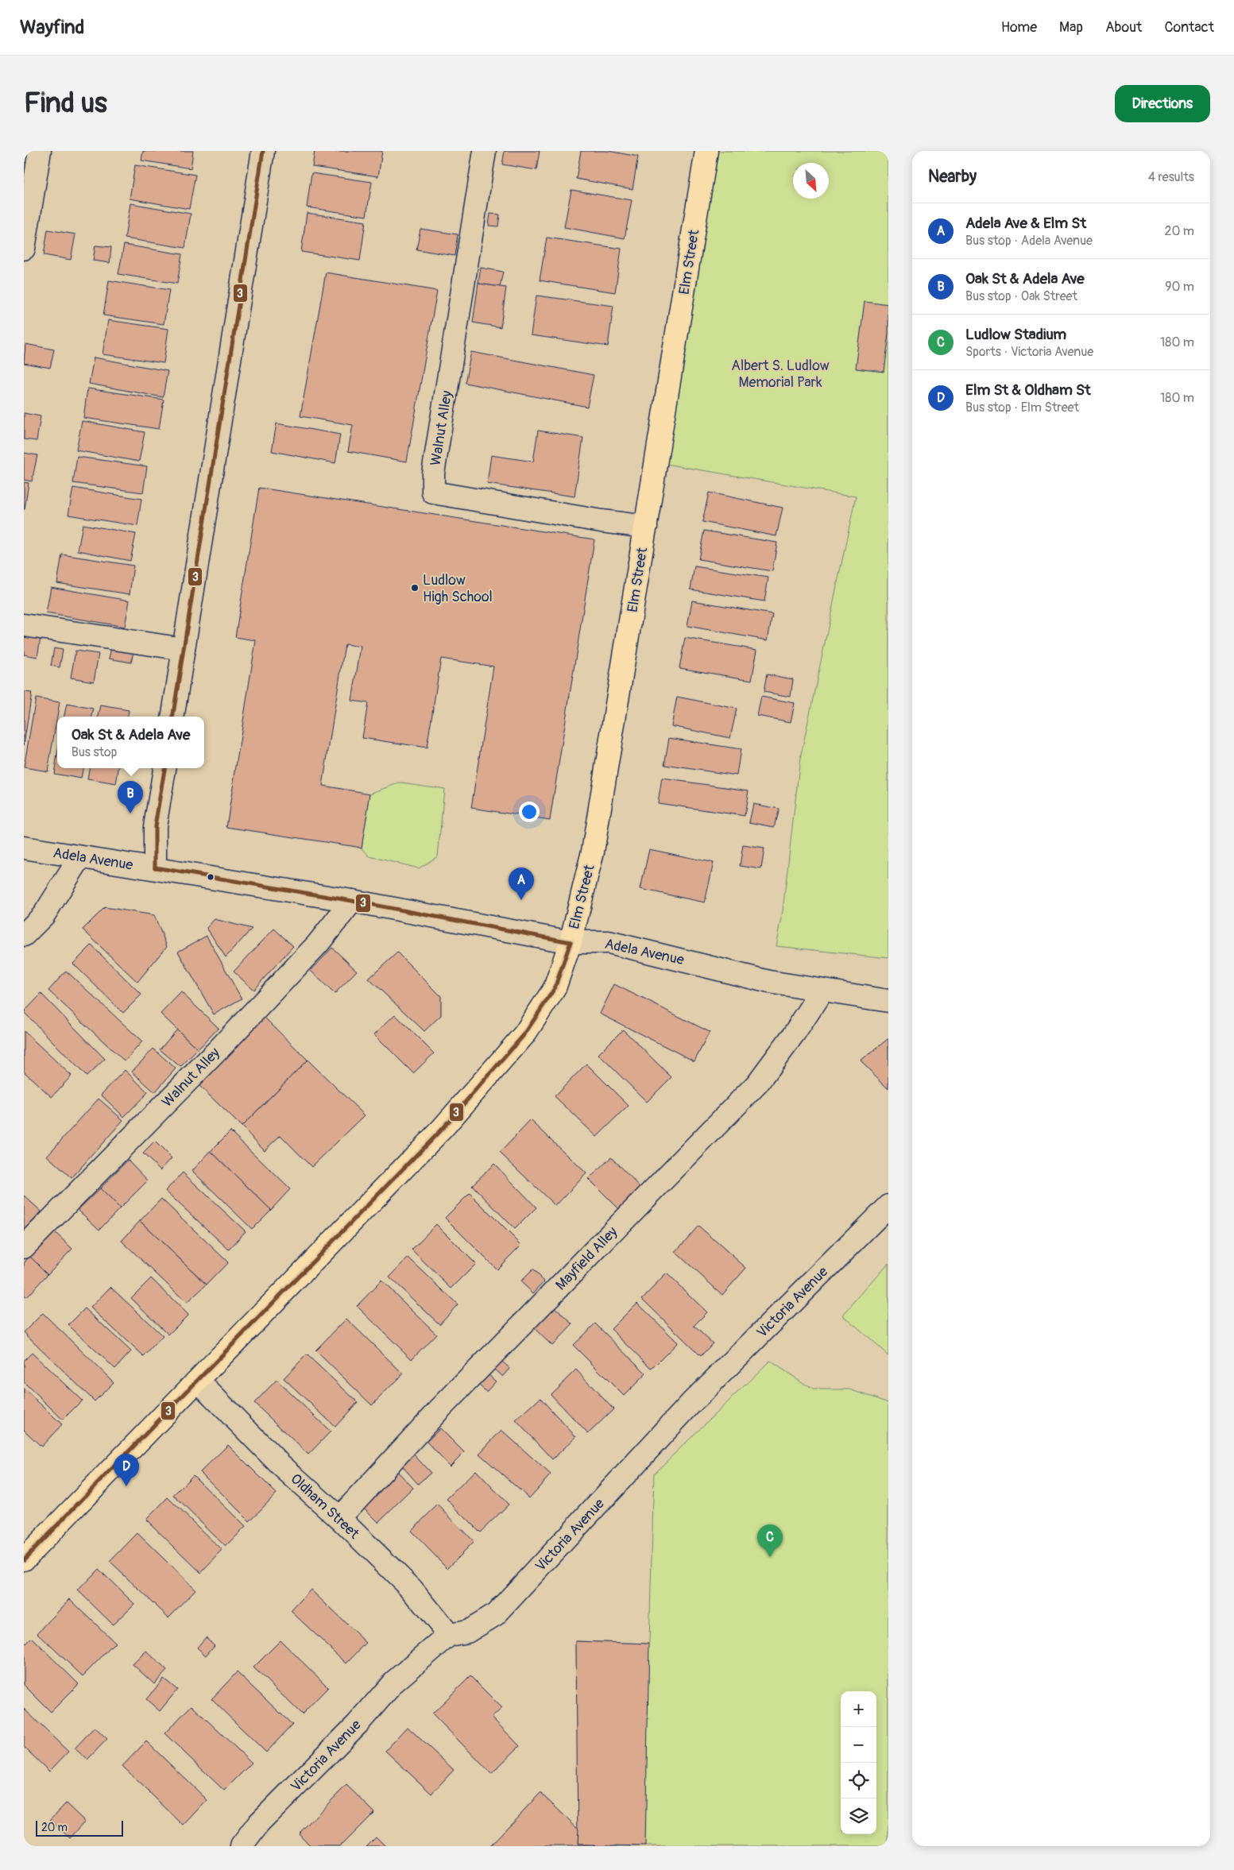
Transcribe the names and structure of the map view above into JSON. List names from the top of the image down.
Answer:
{
  "streets": {
    "main road": ["Elm Street"],
    "street": [
      "Walnut Alley",
      "Adela Avenue",
      "Mayfield Alley",
      "Victoria Avenue",
      "Oldham Street"
    ]
  },
  "crossings": [
    ["Elm Street", "Walnut Alley"],
    ["Elm Street", "Adela Avenue"],
    ["Elm Street", "Oldham Street"],
    ["Walnut Alley", "Adela Avenue"],
    ["Adela Avenue", "Mayfield Alley"],
    ["Mayfield Alley", "Oldham Street"],
    ["Victoria Avenue", "Oldham Street"]
  ],
  "parks": ["Albert S. Ludlow Memorial Park"],
  "places": ["Ludlow High School"],
  "lines": ["transit line 3"],
  "scale_bar": "20 m",
  "north": "bottom right",
  "page": {
    "header": "Wayfind",
    "nav": [
      "Home",
      "Map",
      "About",
      "Contact"
    ],
    "buttons": "Directions",
    "title": "Find us",
    "heading": ["Nearby", "4 results"],
    "list": [
      {
        "mark": "A",
        "name": "Adela Ave & Elm St",
        "note": "Bus stop · Adela Avenue",
        "value": "20 m"
      },
      {
        "mark": "B",
        "name": "Oak St & Adela Ave",
        "note": "Bus stop · Oak Street",
        "value": "90 m"
      },
      {
        "mark": "C",
        "name": "Ludlow Stadium",
        "note": "Sports · Victoria Avenue",
        "value": "180 m"
      },
      {
        "mark": "D",
        "name": "Elm St & Oldham St",
        "note": "Bus stop · Elm Street",
        "value": "180 m"
      }
    ],
    "popup": ["Oak St & Adela Ave", "Bus stop"],
    "pins": [
      "B",
      "A",
      "D",
      "C"
    ],
    "map_buttons": ["+", "−"],
    "scale": "20 m"
  }
}
